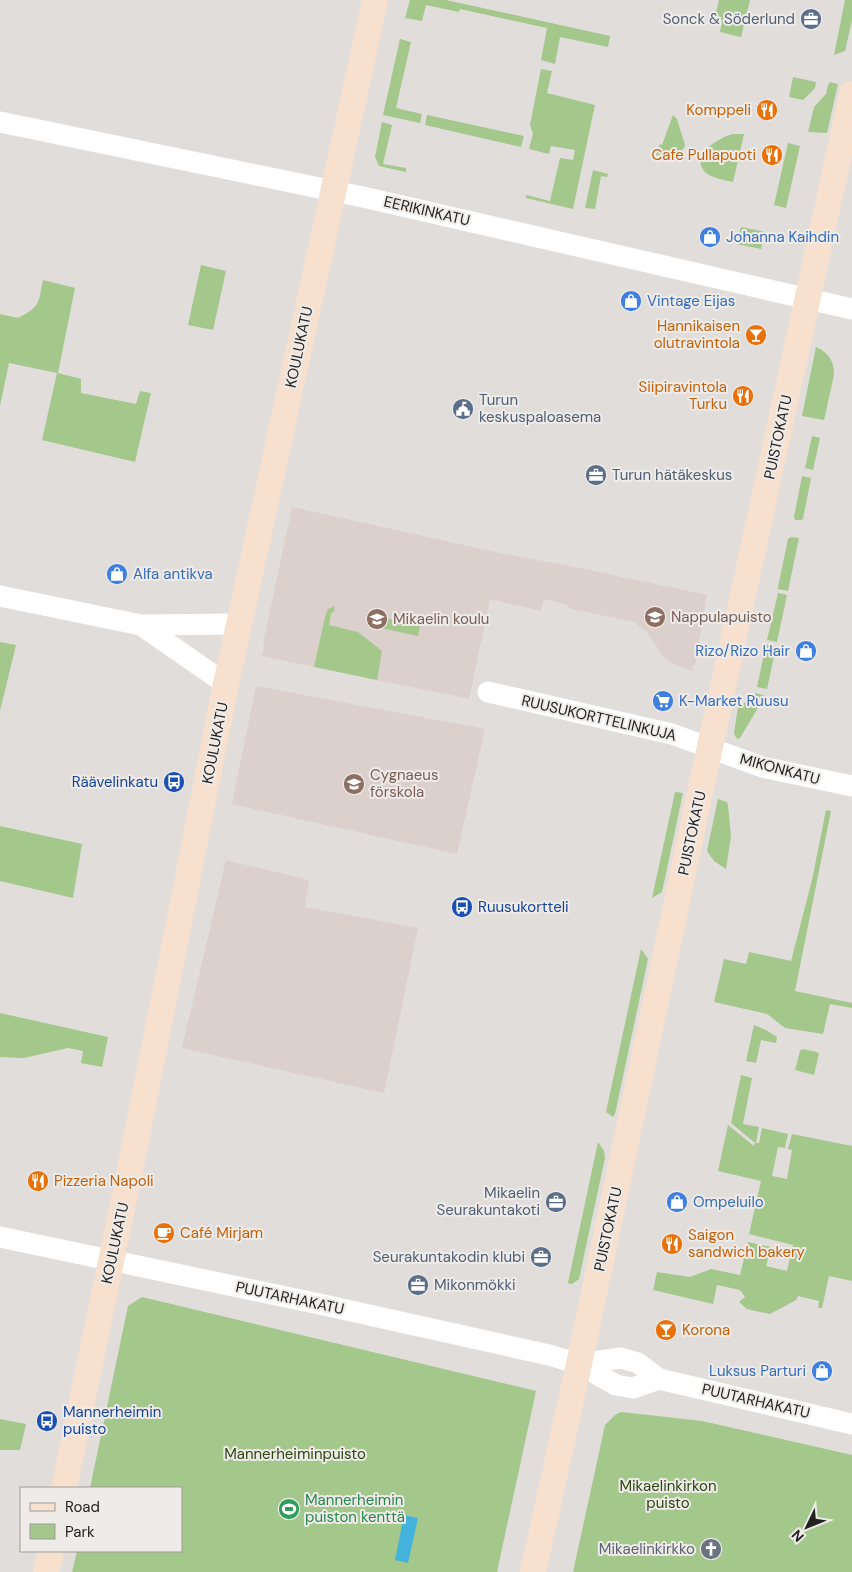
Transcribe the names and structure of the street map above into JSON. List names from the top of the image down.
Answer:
{
  "streets": {
    "main road": ["KOULUKATU", "PUISTOKATU"],
    "street": [
      "EERIKINKATU",
      "RUUSUKORTTELINKUJA",
      "MIKONKATU",
      "PUUTARHAKATU"
    ]
  },
  "crossings": [
    ["EERIKINKATU", "KOULUKATU"],
    ["EERIKINKATU", "PUISTOKATU"],
    ["KOULUKATU", "PUUTARHAKATU"],
    ["PUISTOKATU", "RUUSUKORTTELINKUJA"],
    ["PUISTOKATU", "MIKONKATU"],
    ["PUISTOKATU", "PUUTARHAKATU"],
    ["RUUSUKORTTELINKUJA", "MIKONKATU"]
  ],
  "parks": ["Mannerheiminpuisto", "Mikaelinkirkon puisto"],
  "places": {
    "office": [
      "Sonck & Söderlund",
      "Turun hätäkeskus",
      "Mikaelin Seurakuntakoti",
      "Seurakuntakodin klubi",
      "Mikonmökki"
    ],
    "restaurant": [
      "Komppeli",
      "Cafe Pullapuoti",
      "Siipiravintola Turku",
      "Pizzeria Napoli",
      "Saigon sandwich bakery"
    ],
    "shop": [
      "Johanna Kaihdin",
      "Vintage Eijas",
      "Alfa antikva",
      "Rizo/Rizo Hair",
      "Ompeluilo",
      "Luksus Parturi"
    ],
    "bar": ["Hannikaisen olutravintola", "Korona"],
    "public building": ["Turun keskuspaloasema"],
    "school or university": ["Nappulapuisto", "Mikaelin koulu", "Cygnaeus förskola"],
    "supermarket": ["K-Market Ruusu"],
    "bus stop": ["Räävelinkatu", "Ruusukortteli", "Mannerheimin puisto"],
    "cafe": ["Café Mirjam"],
    "sports": ["Mannerheimin puiston kenttä"],
    "church": ["Mikaelinkirkko"]
  },
  "legend": ["Road", "Park"],
  "north": "bottom left"
}
